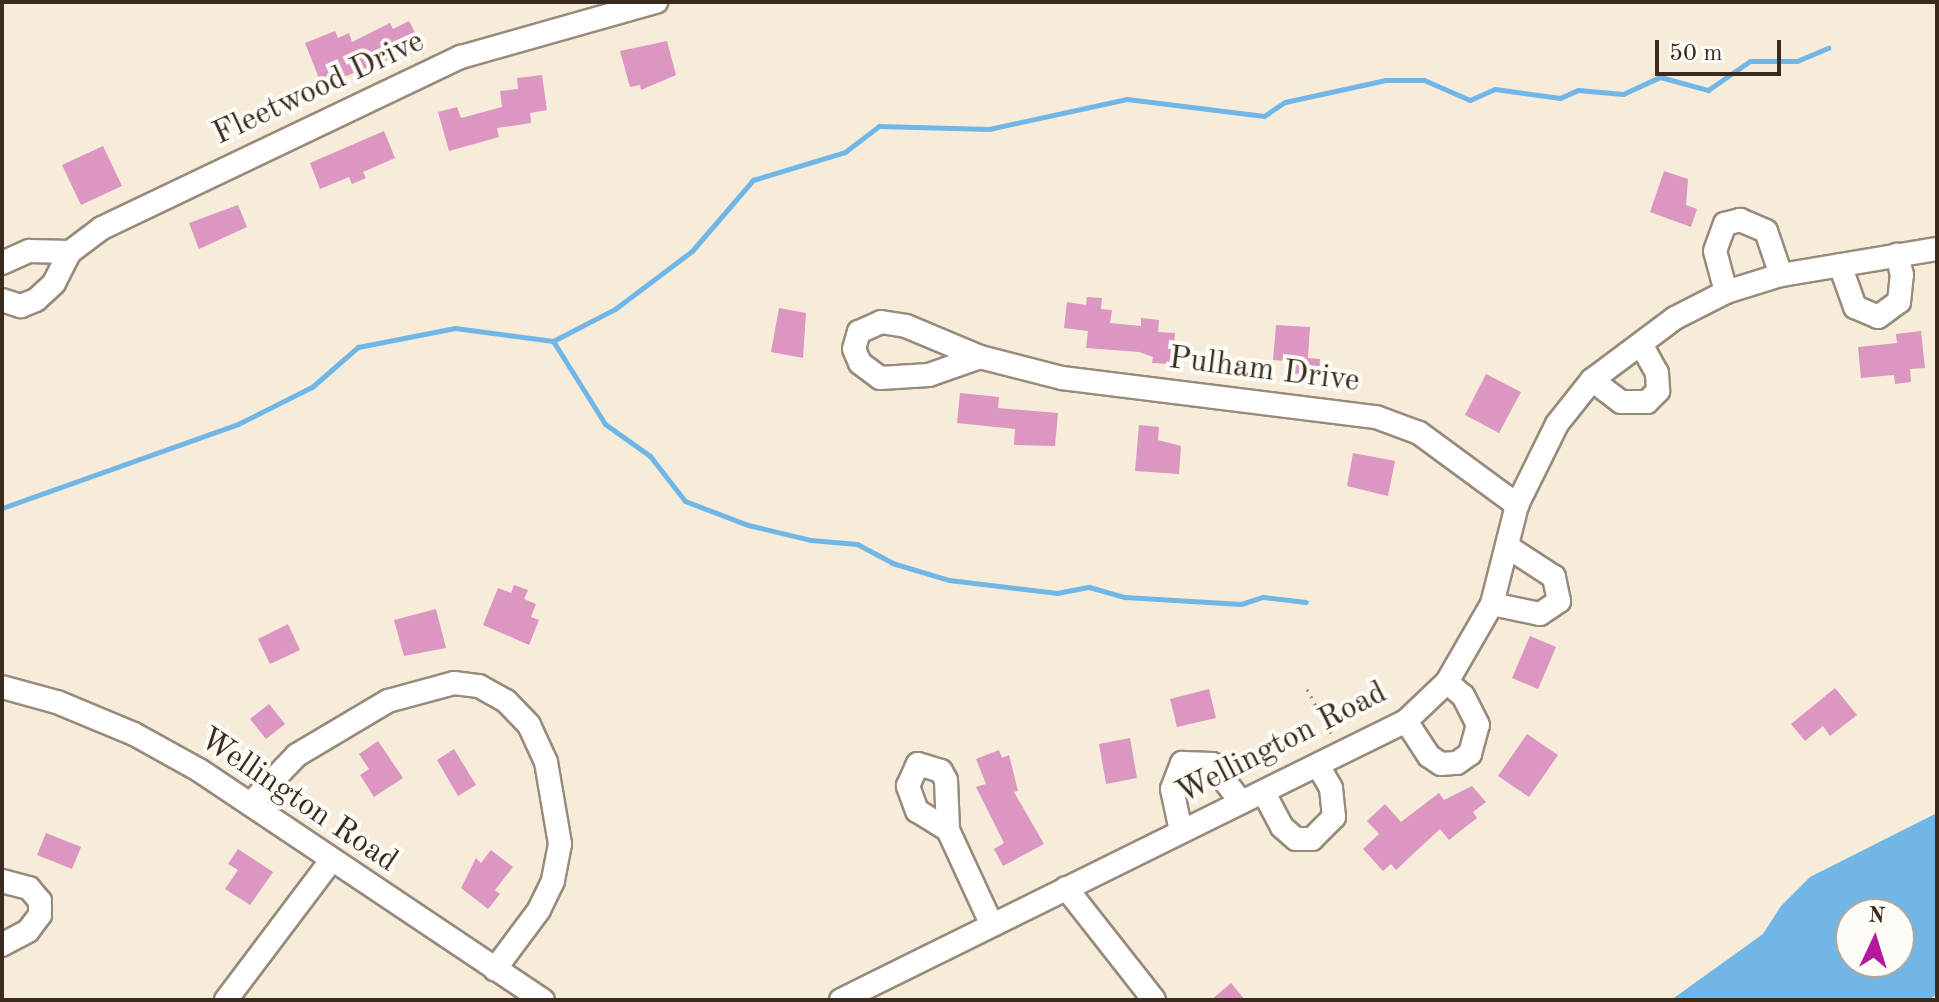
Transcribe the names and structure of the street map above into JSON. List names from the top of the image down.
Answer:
{
  "streets": {
    "street": ["Fleetwood Drive", "Pulham Drive", "Wellington Road"]
  },
  "crossings": [
    ["Pulham Drive", "Wellington Road"]
  ],
  "scale_bar": "50 m",
  "north": "top"
}
